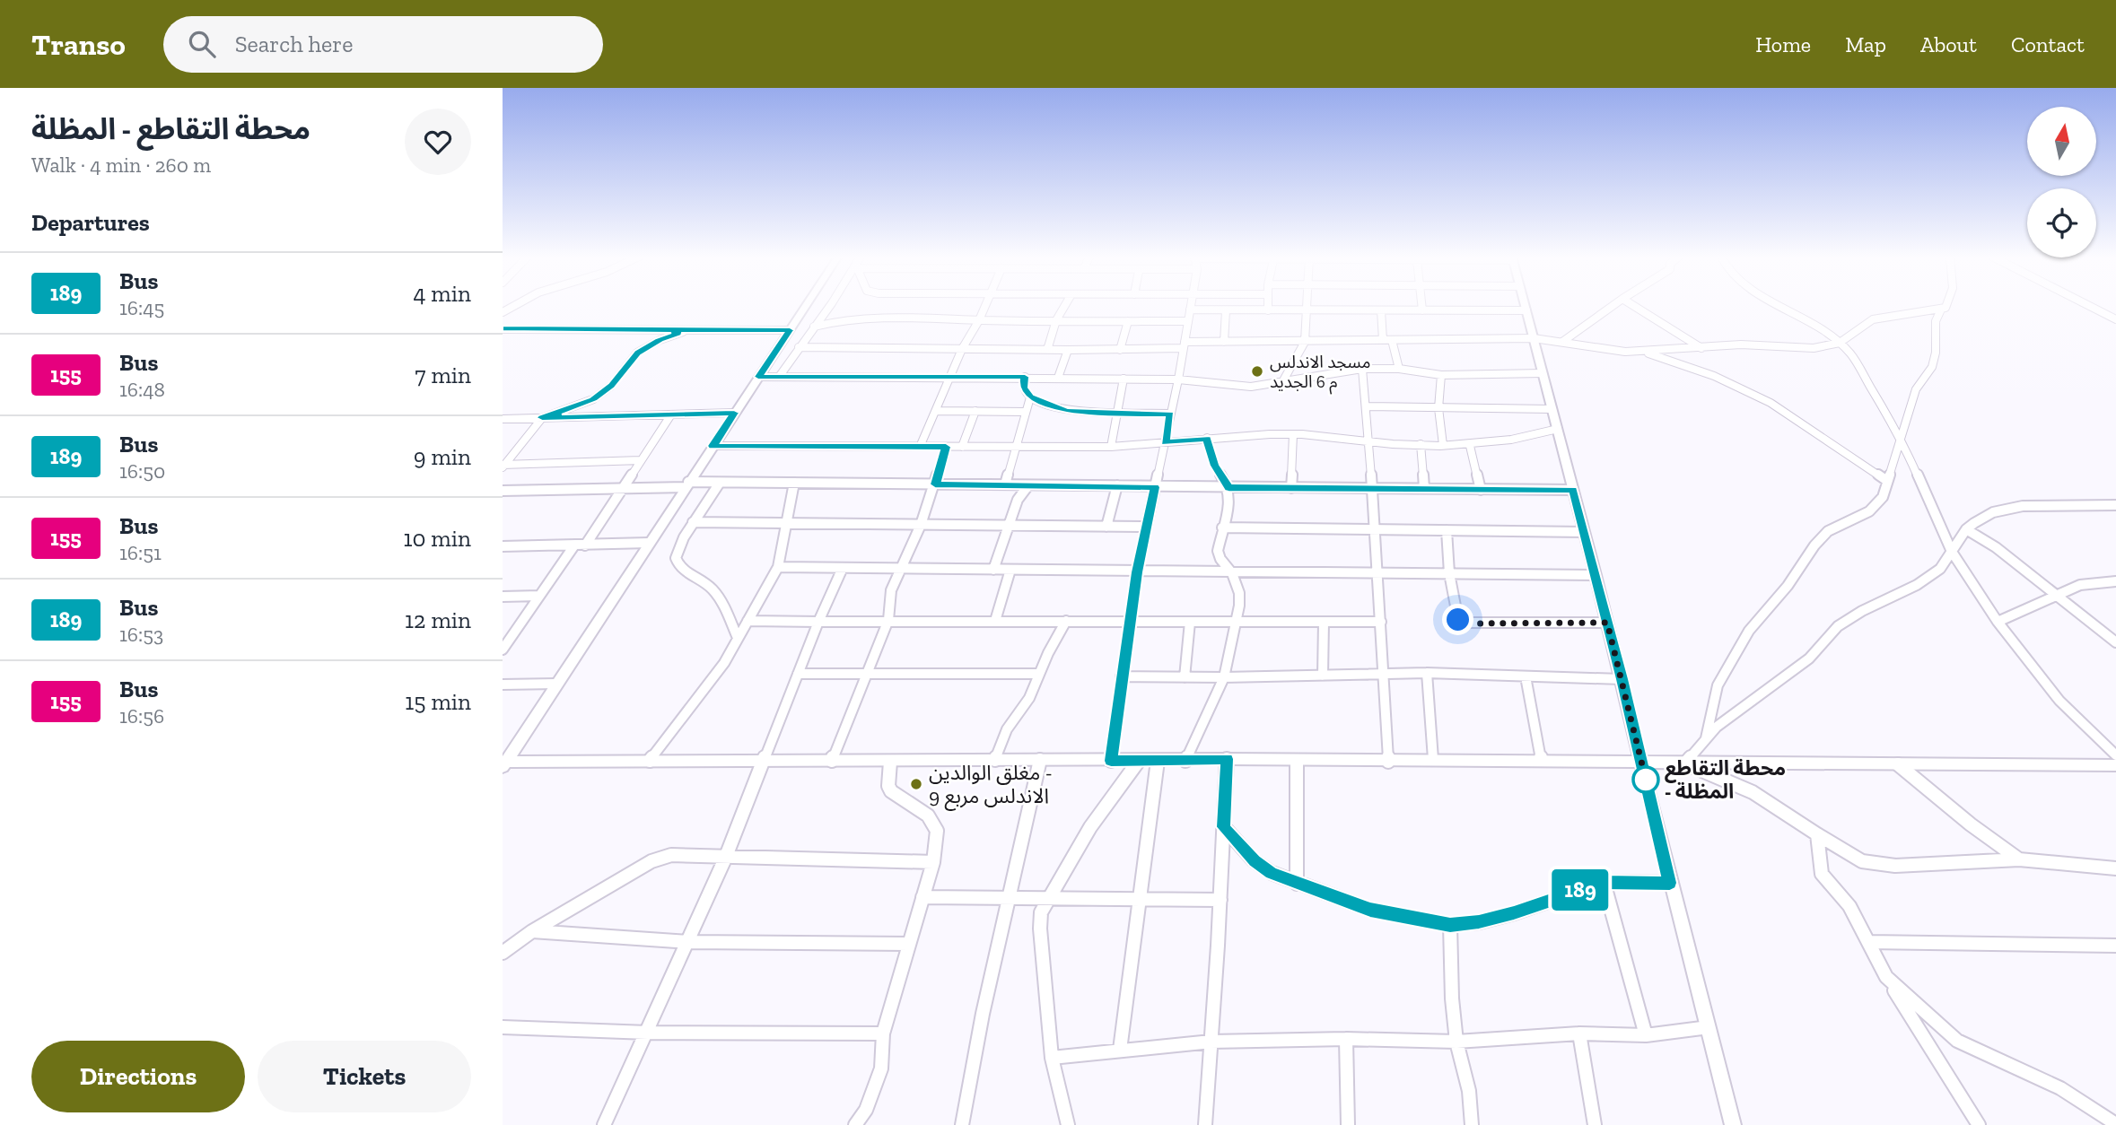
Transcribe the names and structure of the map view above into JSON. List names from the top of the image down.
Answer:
{
  "places": ["مسجد الاندلس م 6 الجديد", "محطة التقاطع - المظلة", "مغلق الوالدين - الاندلس مربع 9"],
  "lines": ["bus line 189"],
  "north": "top",
  "page": {
    "header": "Transo",
    "search": "Search here",
    "nav": [
      "Home",
      "Map",
      "About",
      "Contact"
    ],
    "heading": [
      ["محطة التقاطع - المظلة", "Walk · 4 min · 260 m"],
      "Departures"
    ],
    "on_map": "189",
    "list": [
      {
        "mark": "189",
        "name": "Bus",
        "note": "16:45",
        "value": "4 min"
      },
      {
        "mark": "155",
        "name": "Bus",
        "note": "16:48",
        "value": "7 min"
      },
      {
        "mark": "189",
        "name": "Bus",
        "note": "16:50",
        "value": "9 min"
      },
      {
        "mark": "155",
        "name": "Bus",
        "note": "16:51",
        "value": "10 min"
      },
      {
        "mark": "189",
        "name": "Bus",
        "note": "16:53",
        "value": "12 min"
      },
      {
        "mark": "155",
        "name": "Bus",
        "note": "16:56",
        "value": "15 min"
      }
    ],
    "buttons": ["Directions", "Tickets"]
  }
}
